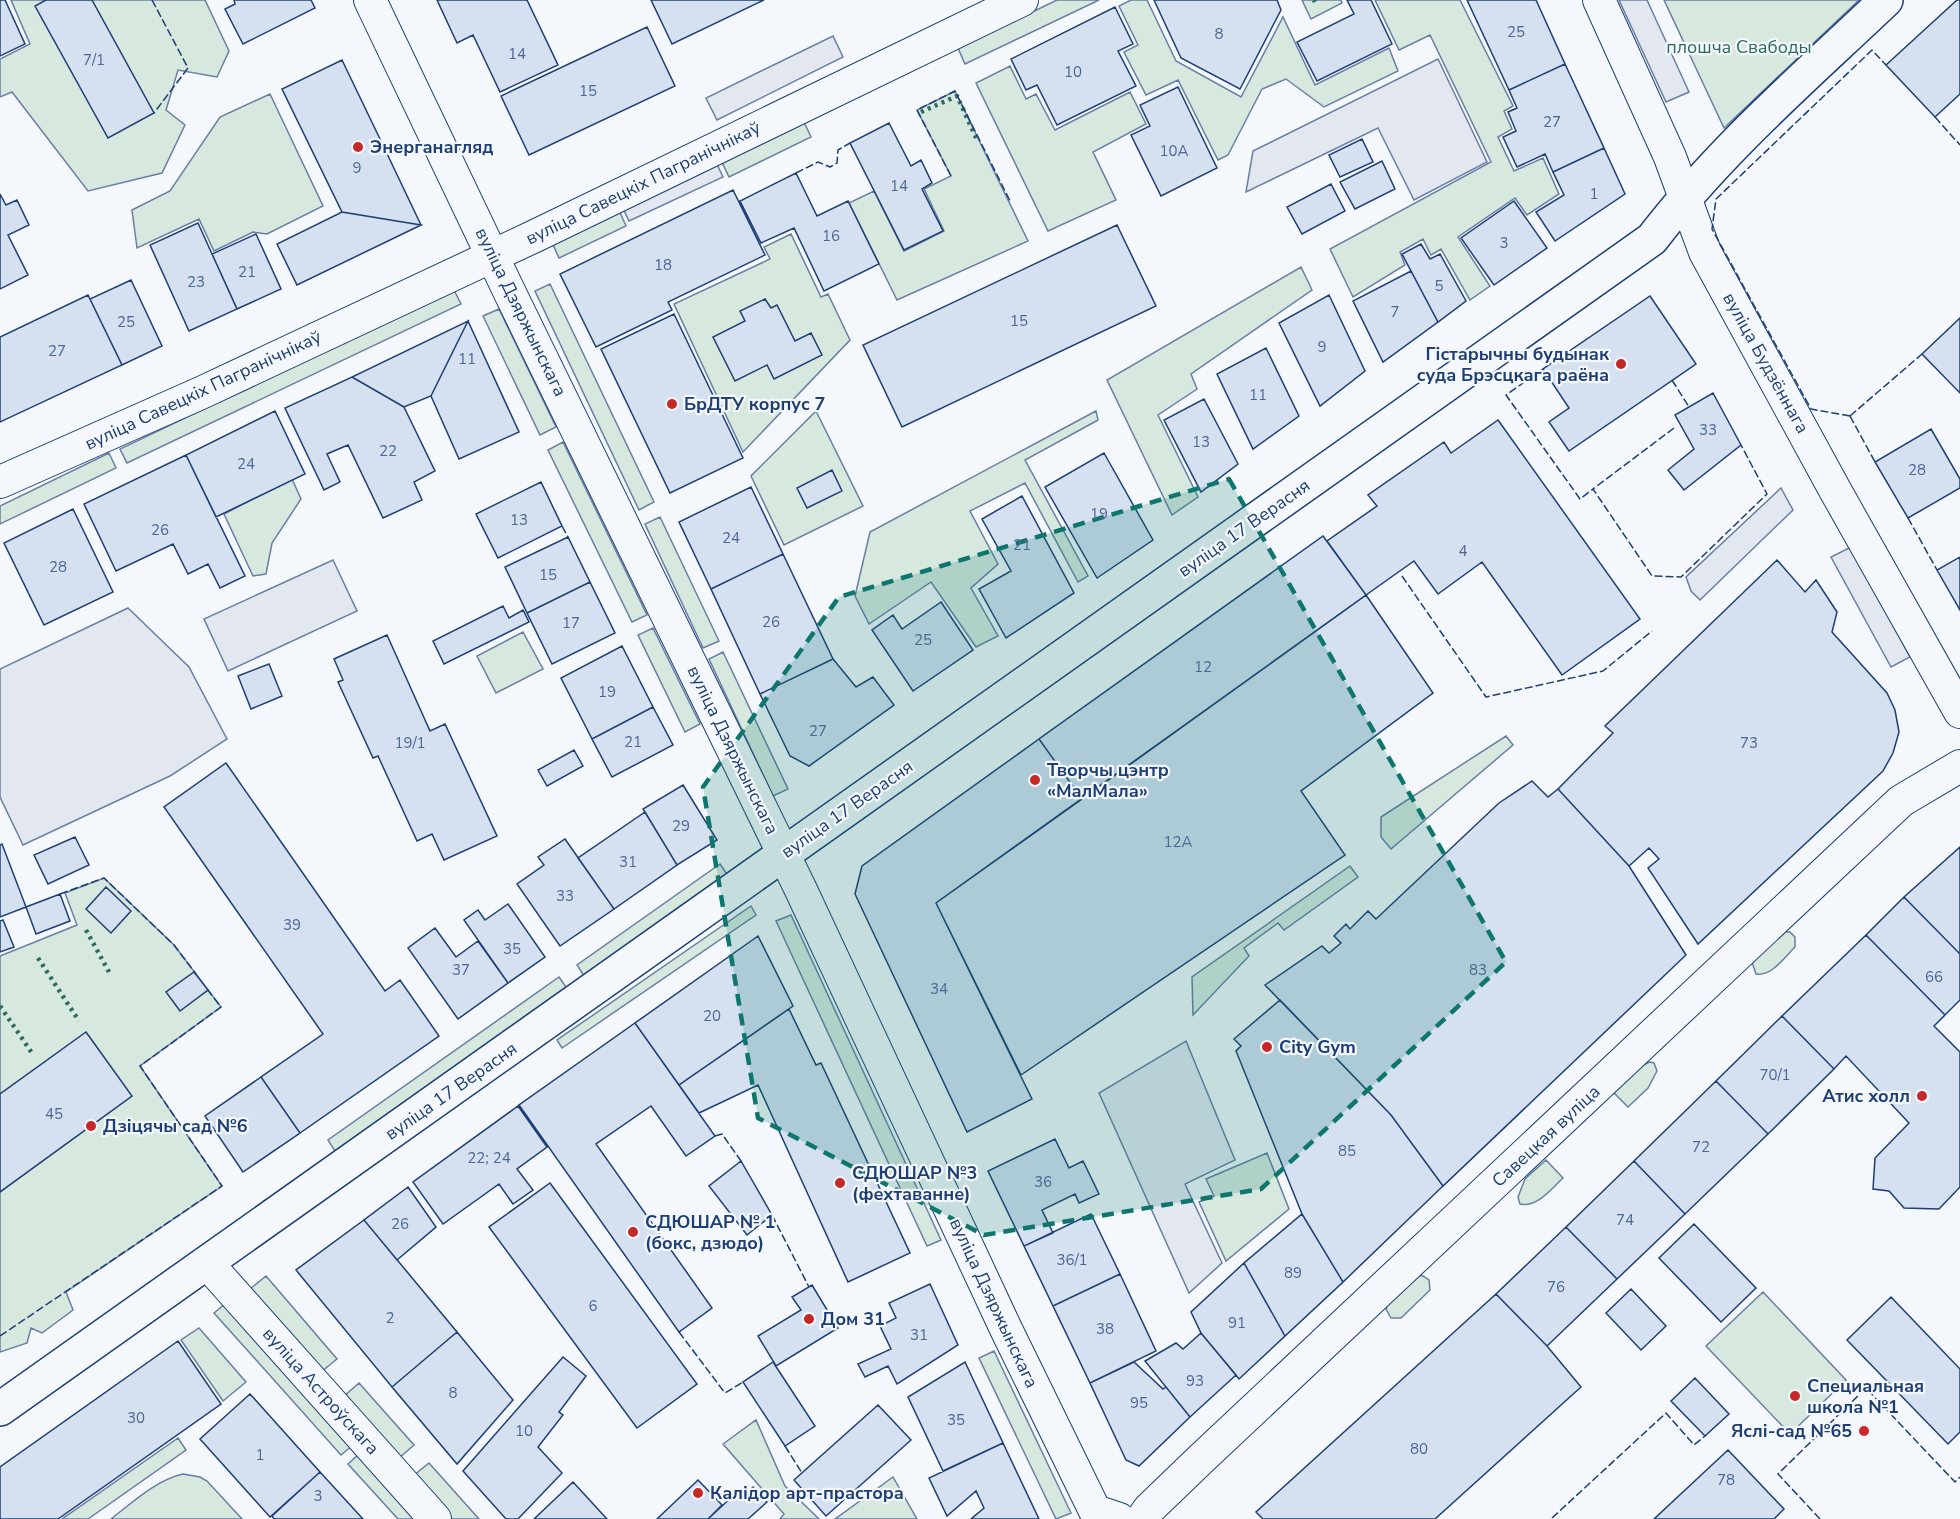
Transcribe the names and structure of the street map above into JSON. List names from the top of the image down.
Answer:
{
  "streets": {
    "main road": ["вуліца 17 Верасня"],
    "street": [
      "вуліца Савецкіх Пагранічнікаў",
      "вуліца Дзяржынскага",
      "вуліца Будзённага",
      "Савецкая вуліца",
      "вуліца Астроўскага"
    ]
  },
  "crossings": [
    ["вуліца Савецкіх Пагранічнікаў", "вуліца Дзяржынскага"],
    ["вуліца Дзяржынскага", "вуліца 17 Верасня"],
    ["вуліца Будзённага", "вуліца 17 Верасня"],
    ["вуліца 17 Верасня", "вуліца Астроўскага"]
  ],
  "parks": ["плошча Свабоды"],
  "places": [
    "Энерганагляд",
    "Гістарычны будынак суда Брэсцкага раёна",
    "БрДТУ корпус 7",
    "Творчы цэнтр «МалМала»",
    "City Gym",
    "Атис холл",
    "Дзіцячы сад №6",
    "СДЮШАР №3 (фехтаванне)",
    "СДЮШАР № 1 (бокс, дзюдо)",
    "Дом 31",
    "Специальная школа №1",
    "Яслі-сад №65",
    "Калідор арт-прастора"
  ],
  "house_numbers": [
    "25",
    "8",
    "14",
    "7/1",
    "10",
    "15",
    "27",
    "10А",
    "9",
    "14",
    "1",
    "16",
    "3",
    "18",
    "21",
    "23",
    "5",
    "7",
    "15",
    "25",
    "9",
    "27",
    "11",
    "11",
    "33",
    "13",
    "22",
    "24",
    "28",
    "19",
    "13",
    "26",
    "24",
    "21",
    "4",
    "28",
    "15",
    "26",
    "17",
    "25",
    "12",
    "19",
    "27",
    "21",
    "19/1",
    "73",
    "29",
    "12А",
    "31",
    "33",
    "39",
    "35",
    "37",
    "83",
    "66",
    "34",
    "20",
    "70/1",
    "45",
    "72",
    "85",
    "22; 24",
    "36",
    "74",
    "26",
    "36/1",
    "89",
    "76",
    "6",
    "2",
    "91",
    "38",
    "31",
    "93",
    "8",
    "95",
    "30",
    "35",
    "10",
    "80",
    "1",
    "78",
    "3"
  ]
}
